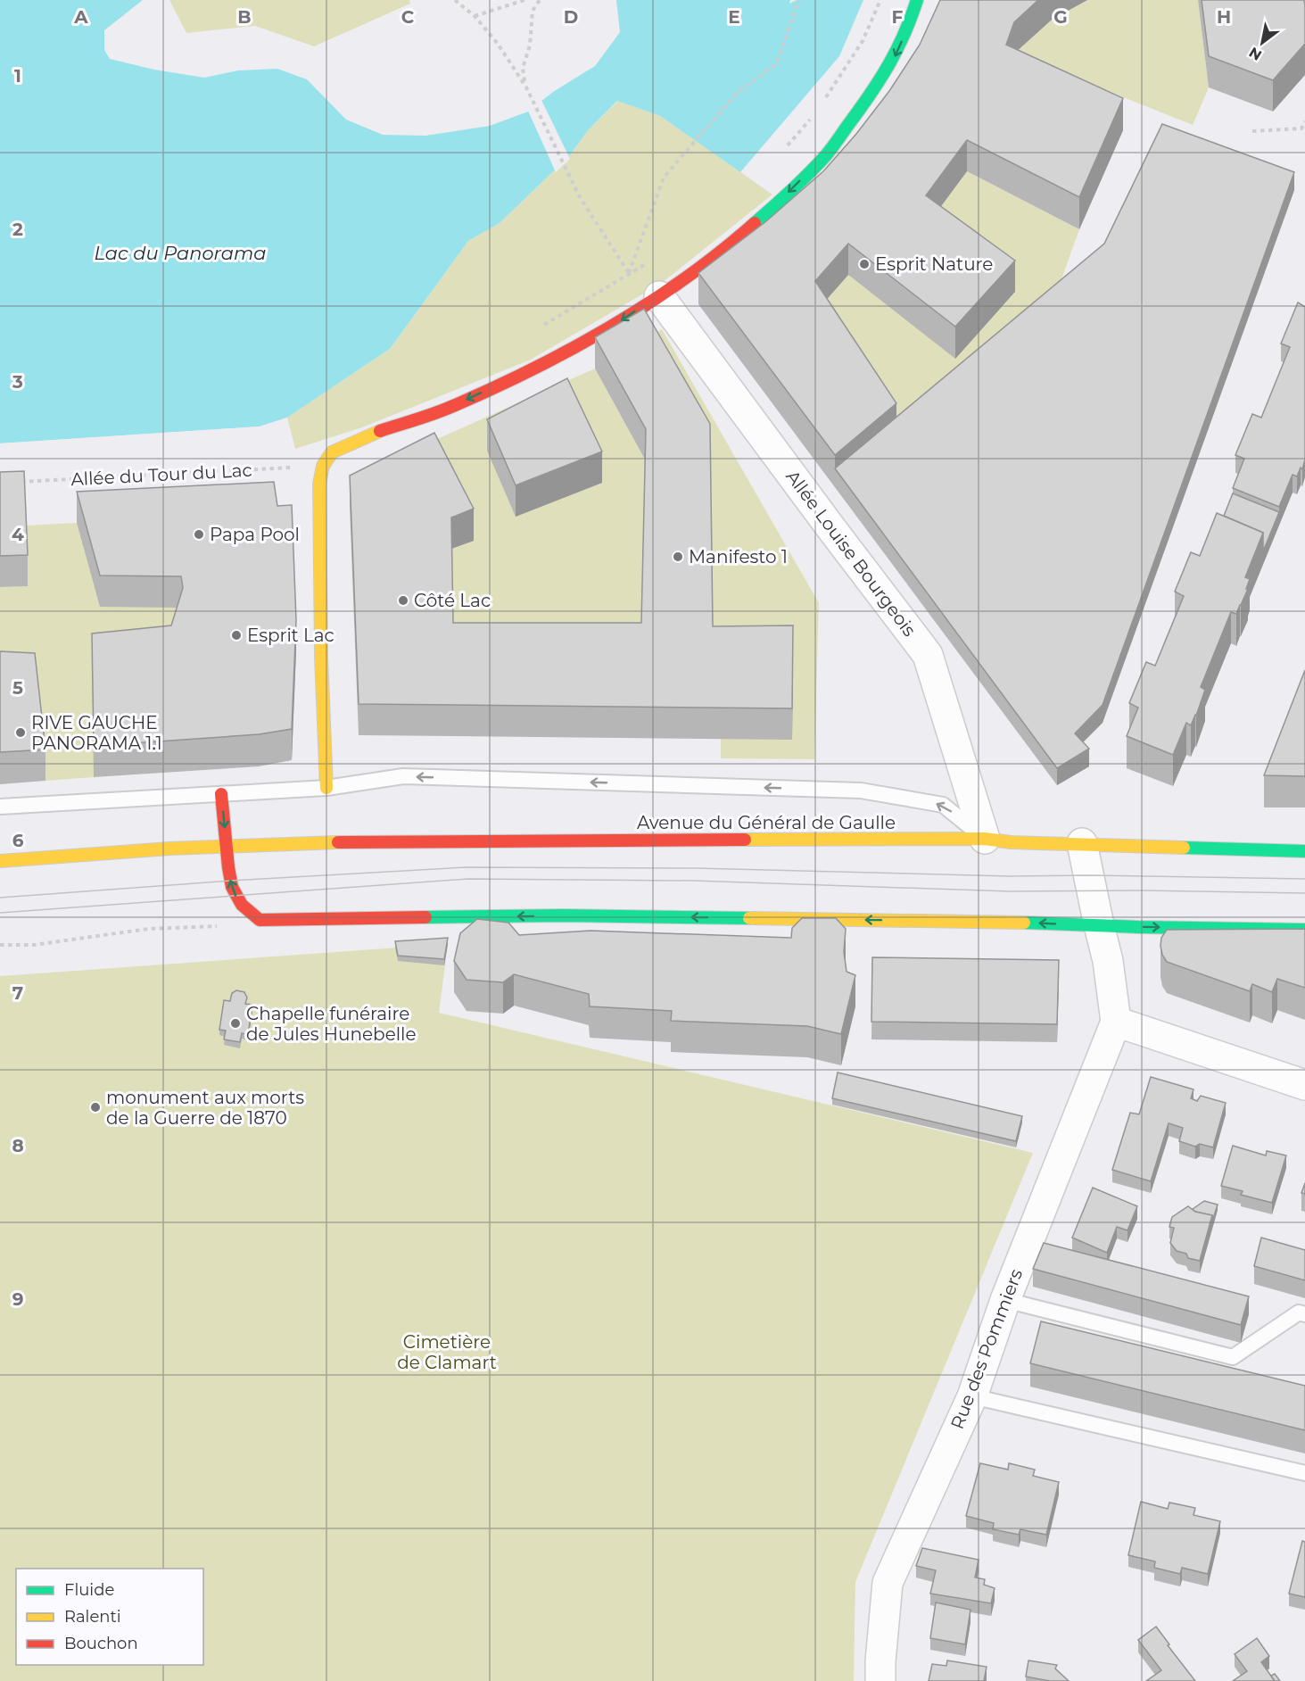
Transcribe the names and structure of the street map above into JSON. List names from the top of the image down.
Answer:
{
  "streets": {
    "street": ["Allée Louise Bourgeois", "Avenue du Général de Gaulle", "Rue des Pommiers"],
    "path": ["Allée du Tour du Lac"]
  },
  "crossings": [
    ["Allée Louise Bourgeois", "Avenue du Général de Gaulle"]
  ],
  "water": ["Lac du Panorama"],
  "parks": ["Cimetière de Clamart"],
  "places": [
    "Esprit Nature",
    "Papa Pool",
    "Manifesto 1",
    "Côté Lac",
    "Esprit Lac",
    "RIVE GAUCHE PANORAMA 1.1",
    "Chapelle funéraire de Jules Hunebelle",
    "monument aux morts de la Guerre de 1870"
  ],
  "legend": ["Fluide", "Ralenti", "Bouchon"],
  "north": "bottom left",
  "grid": {
    "columns": [
      "A",
      "B",
      "C",
      "D",
      "E",
      "F",
      "G",
      "H"
    ],
    "rows": [
      "1",
      "2",
      "3",
      "4",
      "5",
      "6",
      "7",
      "8",
      "9"
    ]
  }
}
